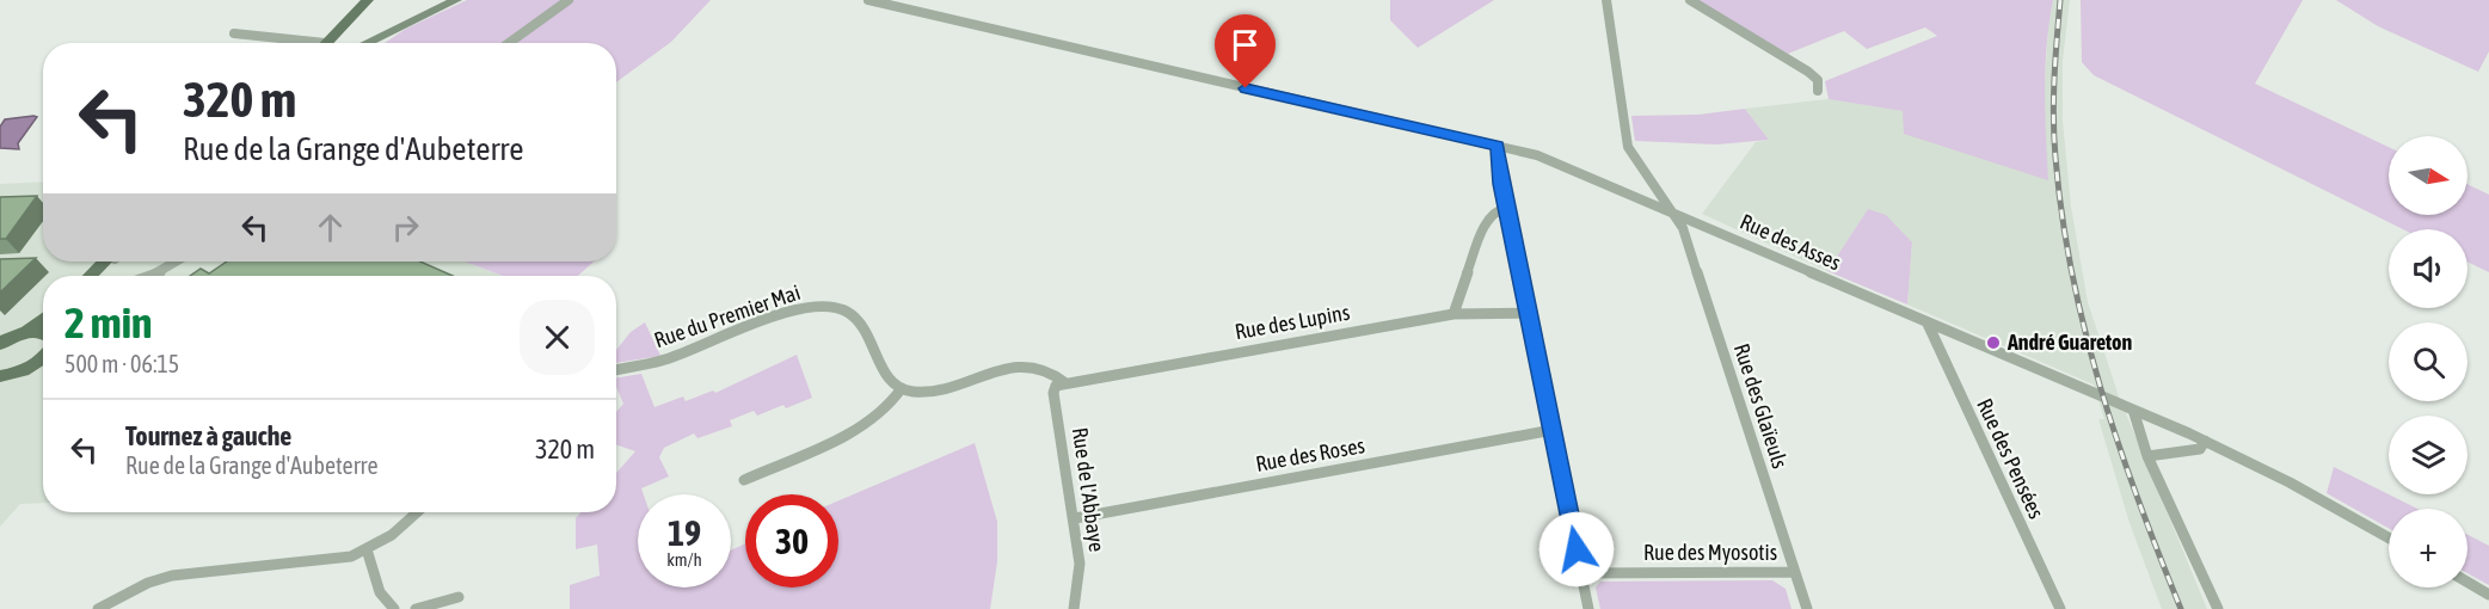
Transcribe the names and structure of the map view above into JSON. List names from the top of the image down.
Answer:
{
  "streets": {
    "street": [
      "Rue des Asses",
      "Rue du Premier Mai",
      "Rue des Lupins",
      "Rue des Glaïeuls",
      "Rue des Roses",
      "Rue des Pensées",
      "Rue de l'Abbaye",
      "Rue des Myosotis"
    ]
  },
  "crossings": [
    ["Rue des Asses", "Rue des Glaïeuls"],
    ["Rue des Asses", "Rue des Pensées"],
    ["Rue des Lupins", "Rue de l'Abbaye"],
    ["Rue des Glaïeuls", "Rue des Myosotis"],
    ["Rue des Roses", "Rue de l'Abbaye"]
  ],
  "places": ["André Guareton"],
  "north": "right",
  "page": {
    "turn": ["320 m", "Rue de la Grange d'Aubeterre"],
    "map_buttons": "+",
    "heading": ["2 min", "500 m · 06:15"],
    "list": [
      {
        "name": "Tournez à gauche",
        "note": "Rue de la Grange d'Aubeterre",
        "value": "320 m"
      }
    ],
    "speed": "19 km/h",
    "limit": "30"
  }
}
